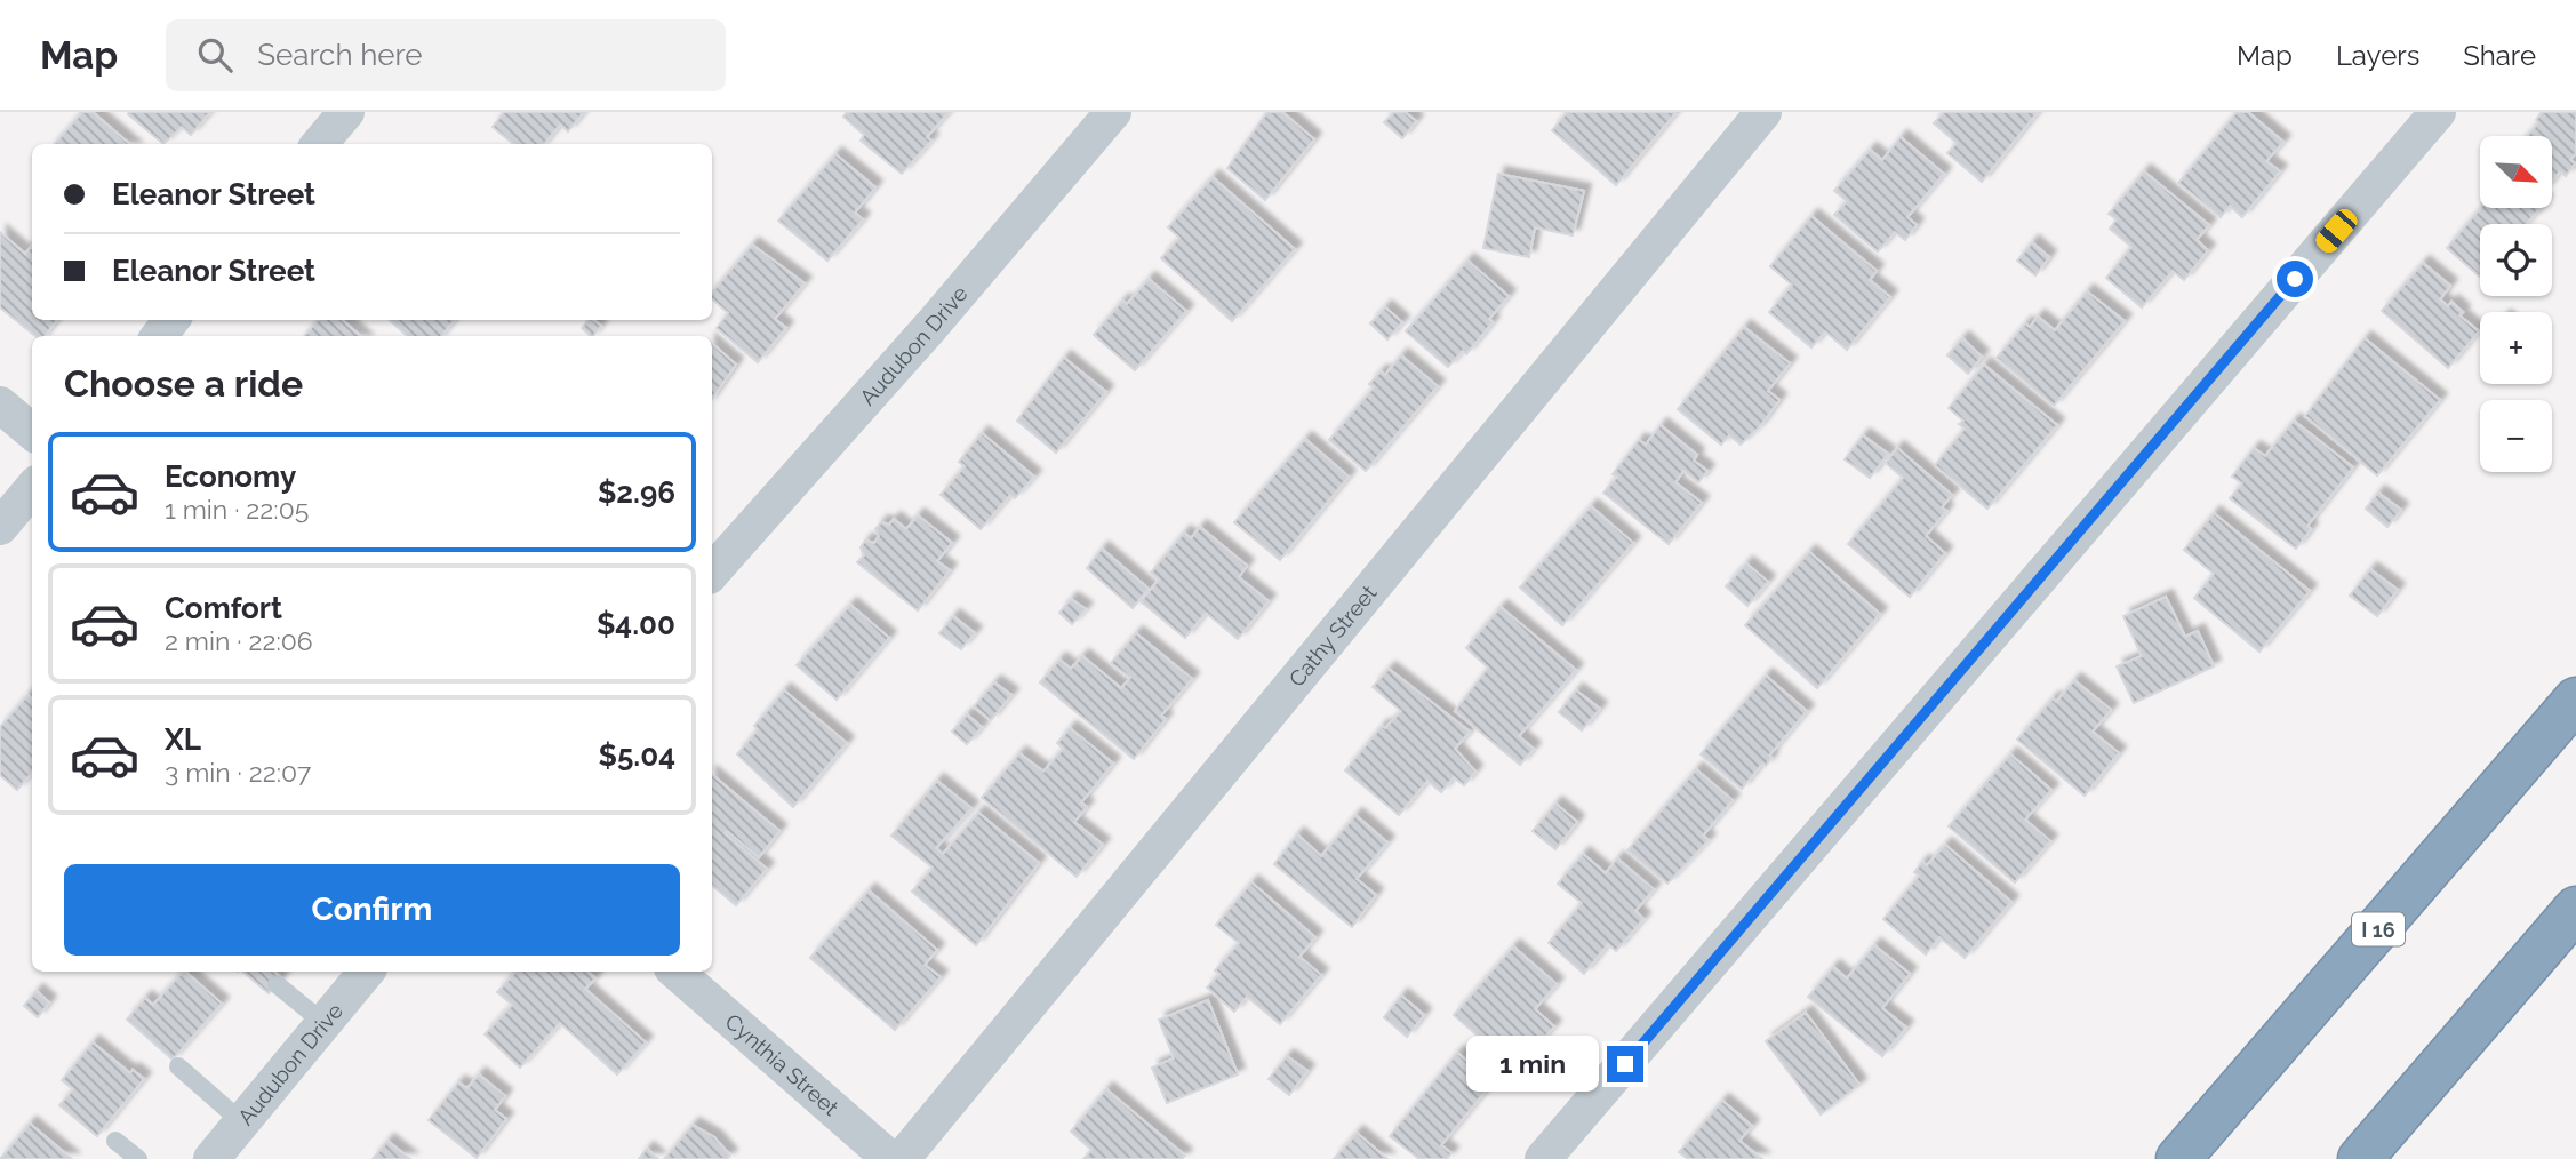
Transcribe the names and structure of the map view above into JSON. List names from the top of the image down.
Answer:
{
  "streets": {
    "highway": ["I 16"],
    "street": ["Audubon Drive", "Cathy Street", "Cynthia Street"]
  },
  "north": "bottom right",
  "page": {
    "header": "Map",
    "search": "Search here",
    "nav": ["Map", "Layers", "Share"],
    "map_buttons": ["+", "−"],
    "banner": ["Eleanor Street", "Eleanor Street"],
    "heading": "Choose a ride",
    "list": [
      {
        "name": "Economy",
        "note": "1 min · 22:05",
        "value": "$2.96"
      },
      {
        "name": "Comfort",
        "note": "2 min · 22:06",
        "value": "$4.00"
      },
      {
        "name": "XL",
        "note": "3 min · 22:07",
        "value": "$5.04"
      }
    ],
    "buttons": "Confirm",
    "bubble": "1 min"
  }
}
